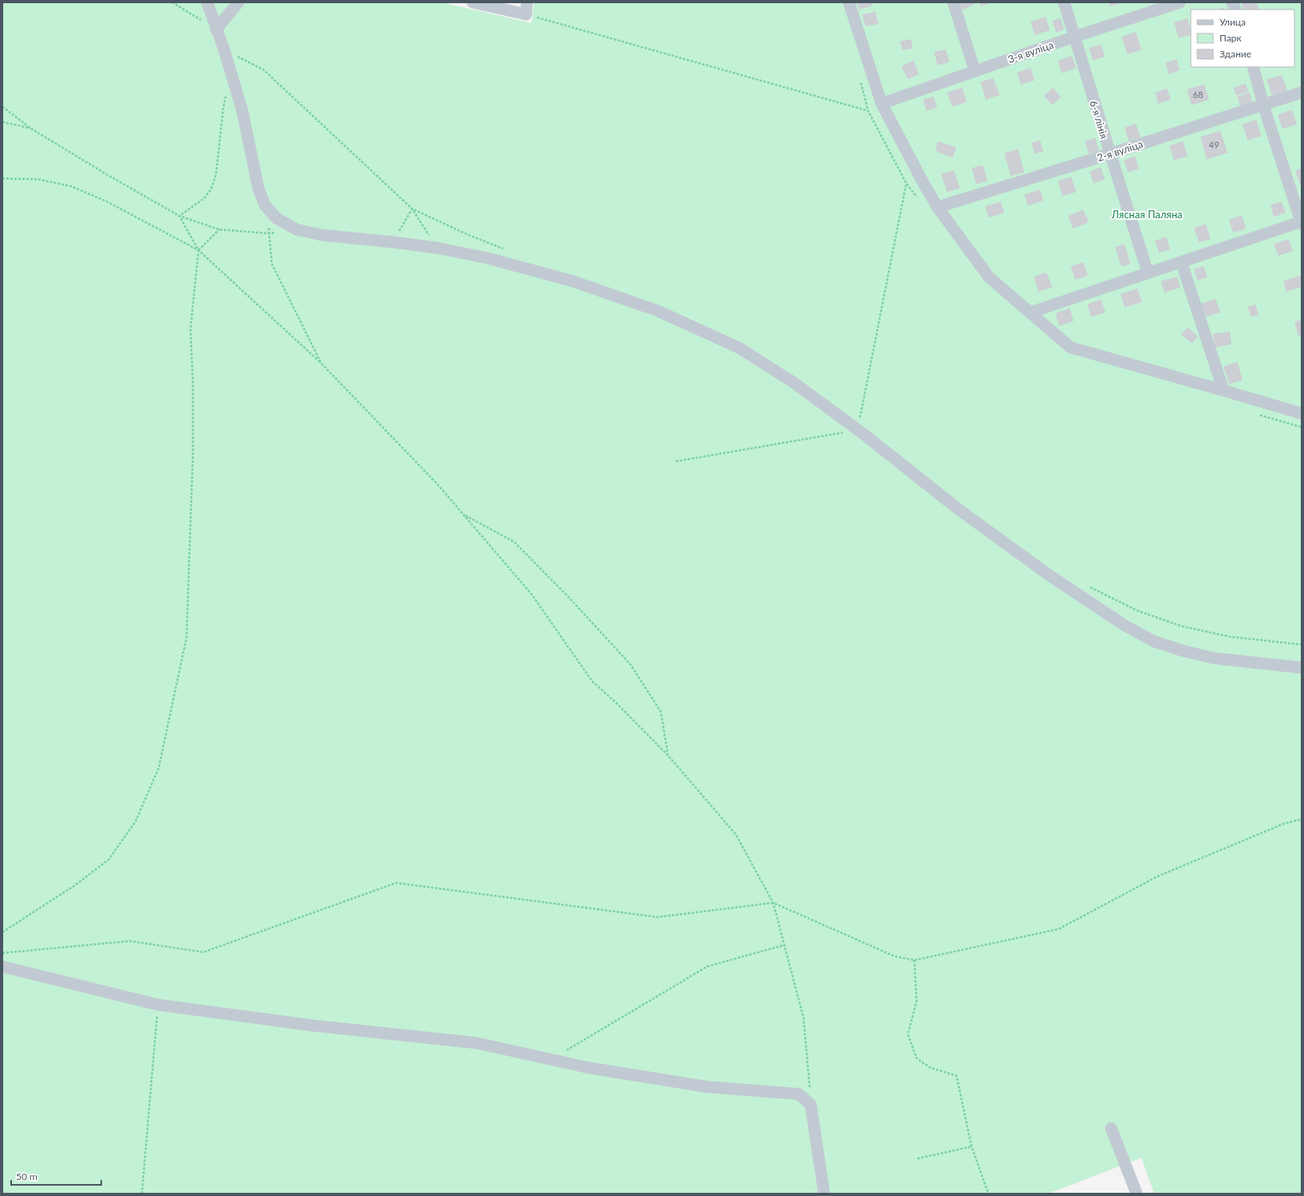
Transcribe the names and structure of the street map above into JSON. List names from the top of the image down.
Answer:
{
  "streets": {
    "street": ["3-я вуліца", "6-я лінія", "2-я вуліца"]
  },
  "crossings": [
    ["3-я вуліца", "6-я лінія"],
    ["6-я лінія", "2-я вуліца"]
  ],
  "parks": ["Лясная Паляна"],
  "house_numbers": ["68", "49"],
  "legend": ["Улица", "Парк", "Здание"],
  "scale_bar": "50 m"
}
